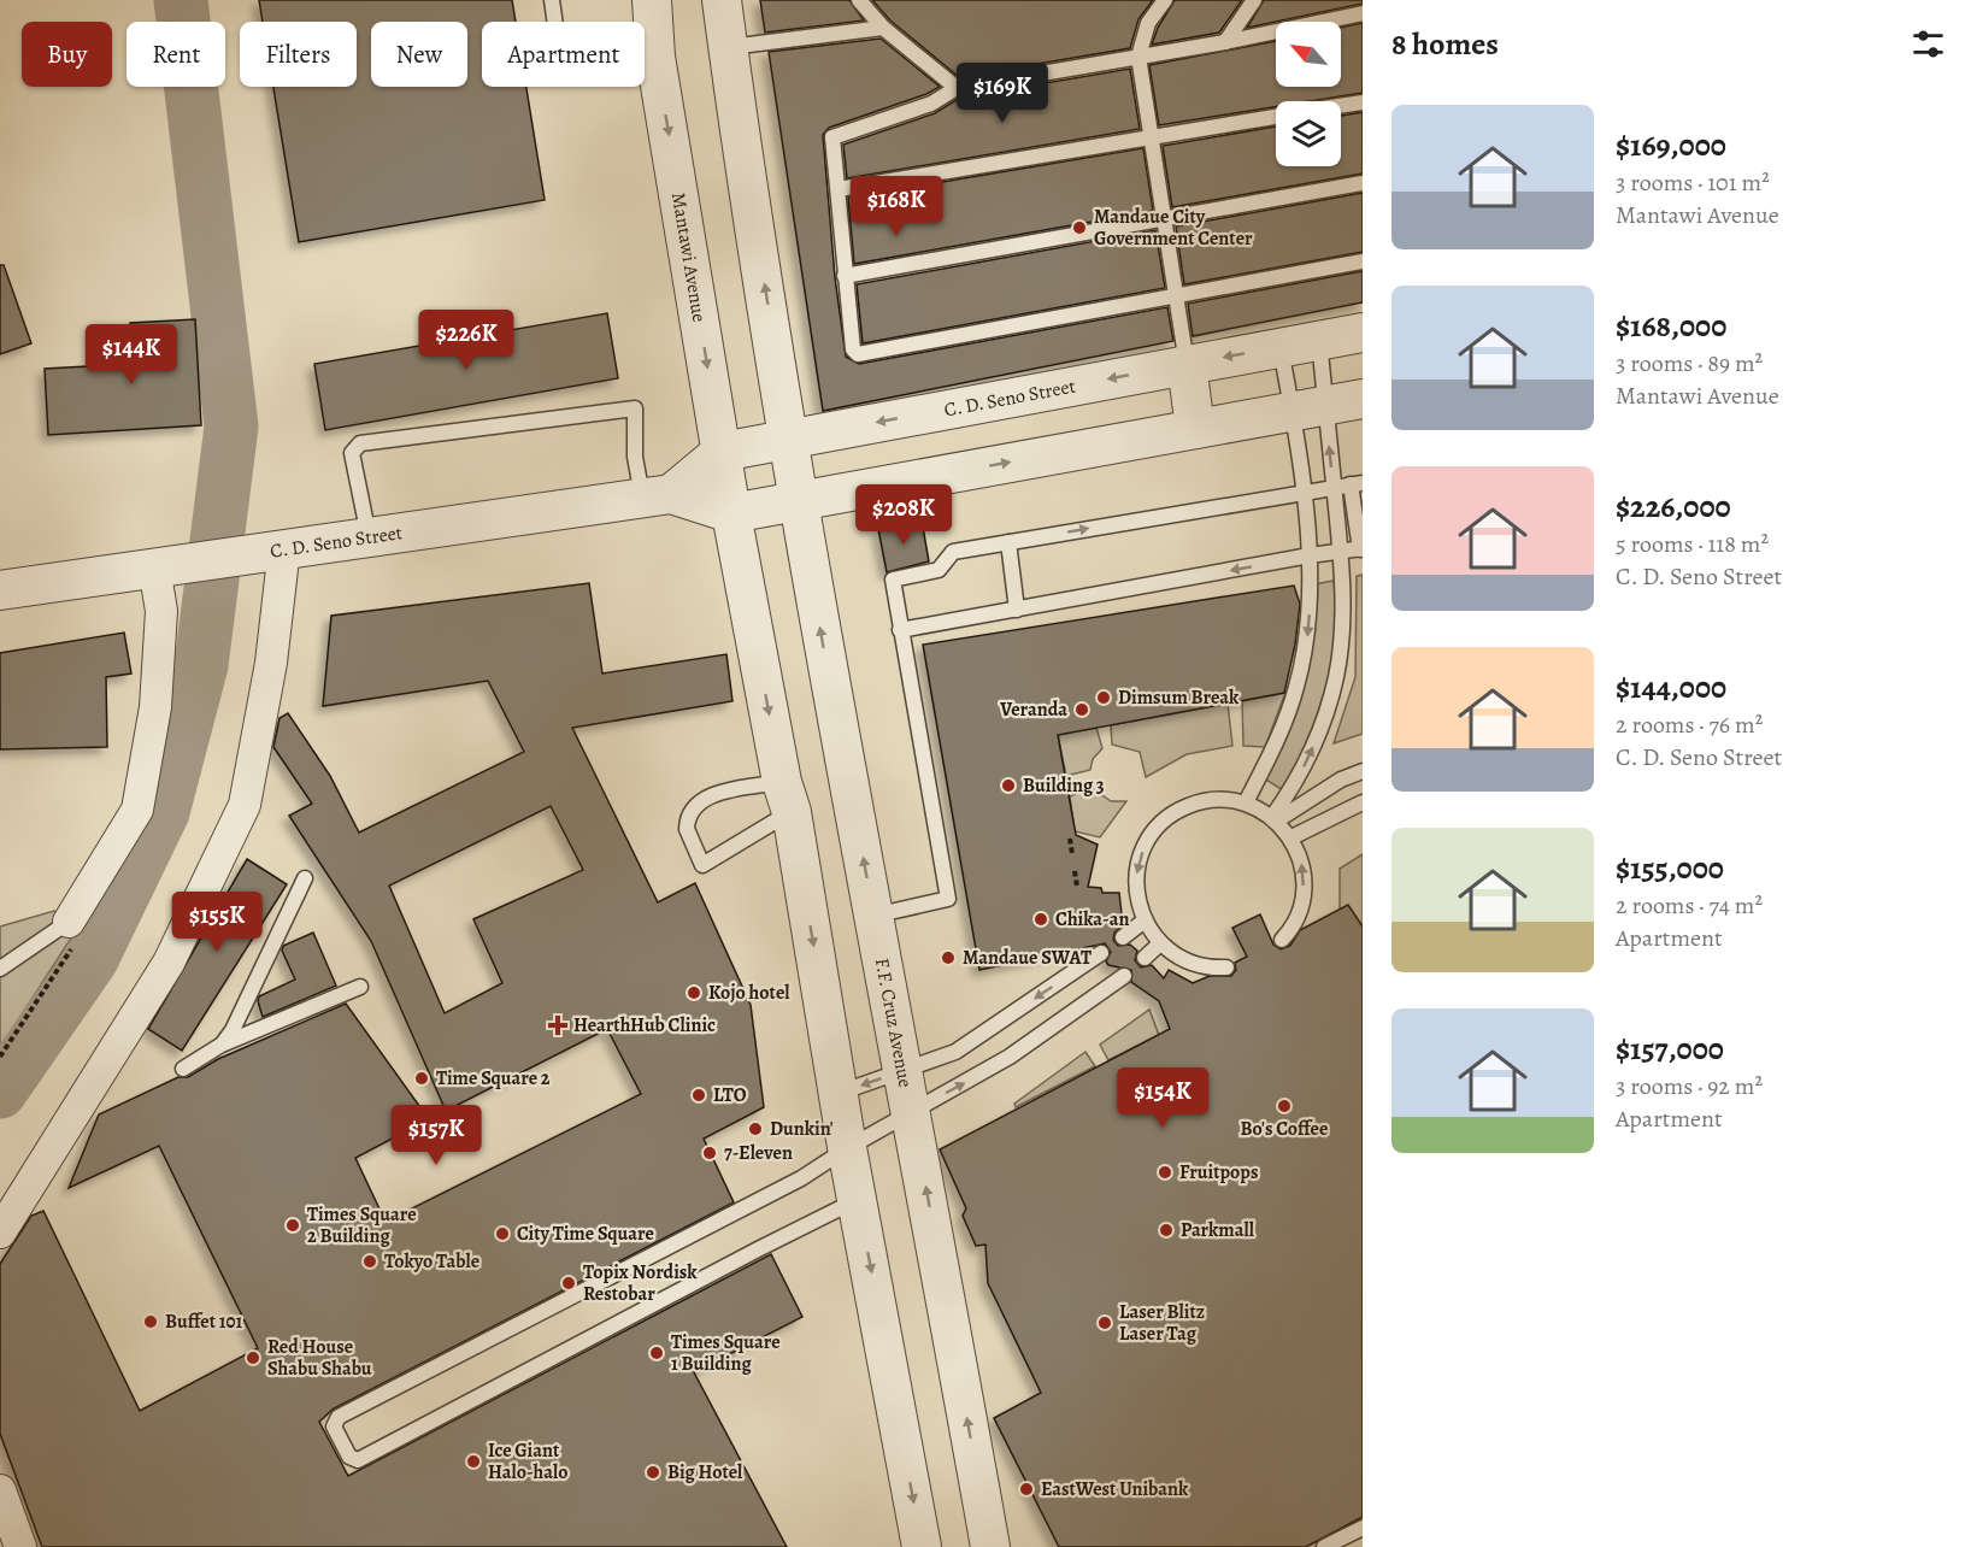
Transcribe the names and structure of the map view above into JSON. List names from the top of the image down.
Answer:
{
  "streets": {
    "street": ["Mantawi Avenue", "C. D. Seno Street", "F.F. Cruz Avenue"]
  },
  "crossings": [
    ["Mantawi Avenue", "C. D. Seno Street"],
    ["C. D. Seno Street", "F.F. Cruz Avenue"]
  ],
  "places": {
    "other": [
      "Mandaue City Government Center",
      "Dimsum Break",
      "Veranda",
      "Building 3",
      "Chika-an",
      "Mandaue SWAT",
      "Kojo hotel",
      "Time Square 2",
      "LTO",
      "Bo's Coffee",
      "Dunkin'",
      "7-Eleven",
      "Fruitpops",
      "Times Square 2 Building",
      "Parkmall",
      "City Time Square",
      "Tokyo Table",
      "Topix Nordisk Restobar",
      "Buffet 101",
      "Laser Blitz Laser Tag",
      "Times Square 1 Building",
      "Red House Shabu Shabu",
      "Ice Giant Halo-halo",
      "Big Hotel",
      "EastWest Unibank"
    ],
    "health": ["HearthHub Clinic"]
  },
  "north": "top left",
  "page": {
    "heading": "8 homes",
    "chip": [
      "Buy",
      "Rent",
      "Filters",
      "New",
      "Apartment"
    ],
    "price": [
      "$169K",
      "$168K",
      "$226K",
      "$144K",
      "$208K",
      "$155K",
      "$154K",
      "$157K"
    ],
    "list": [
      {
        "name": "$169,000",
        "note": "3 rooms · 101 m² · Mantawi Avenue"
      },
      {
        "name": "$168,000",
        "note": "3 rooms · 89 m² · Mantawi Avenue"
      },
      {
        "name": "$226,000",
        "note": "5 rooms · 118 m² · C. D. Seno Street"
      },
      {
        "name": "$144,000",
        "note": "2 rooms · 76 m² · C. D. Seno Street"
      },
      {
        "name": "$155,000",
        "note": "2 rooms · 74 m² · Apartment"
      },
      {
        "name": "$157,000",
        "note": "3 rooms · 92 m² · Apartment"
      }
    ]
  }
}
